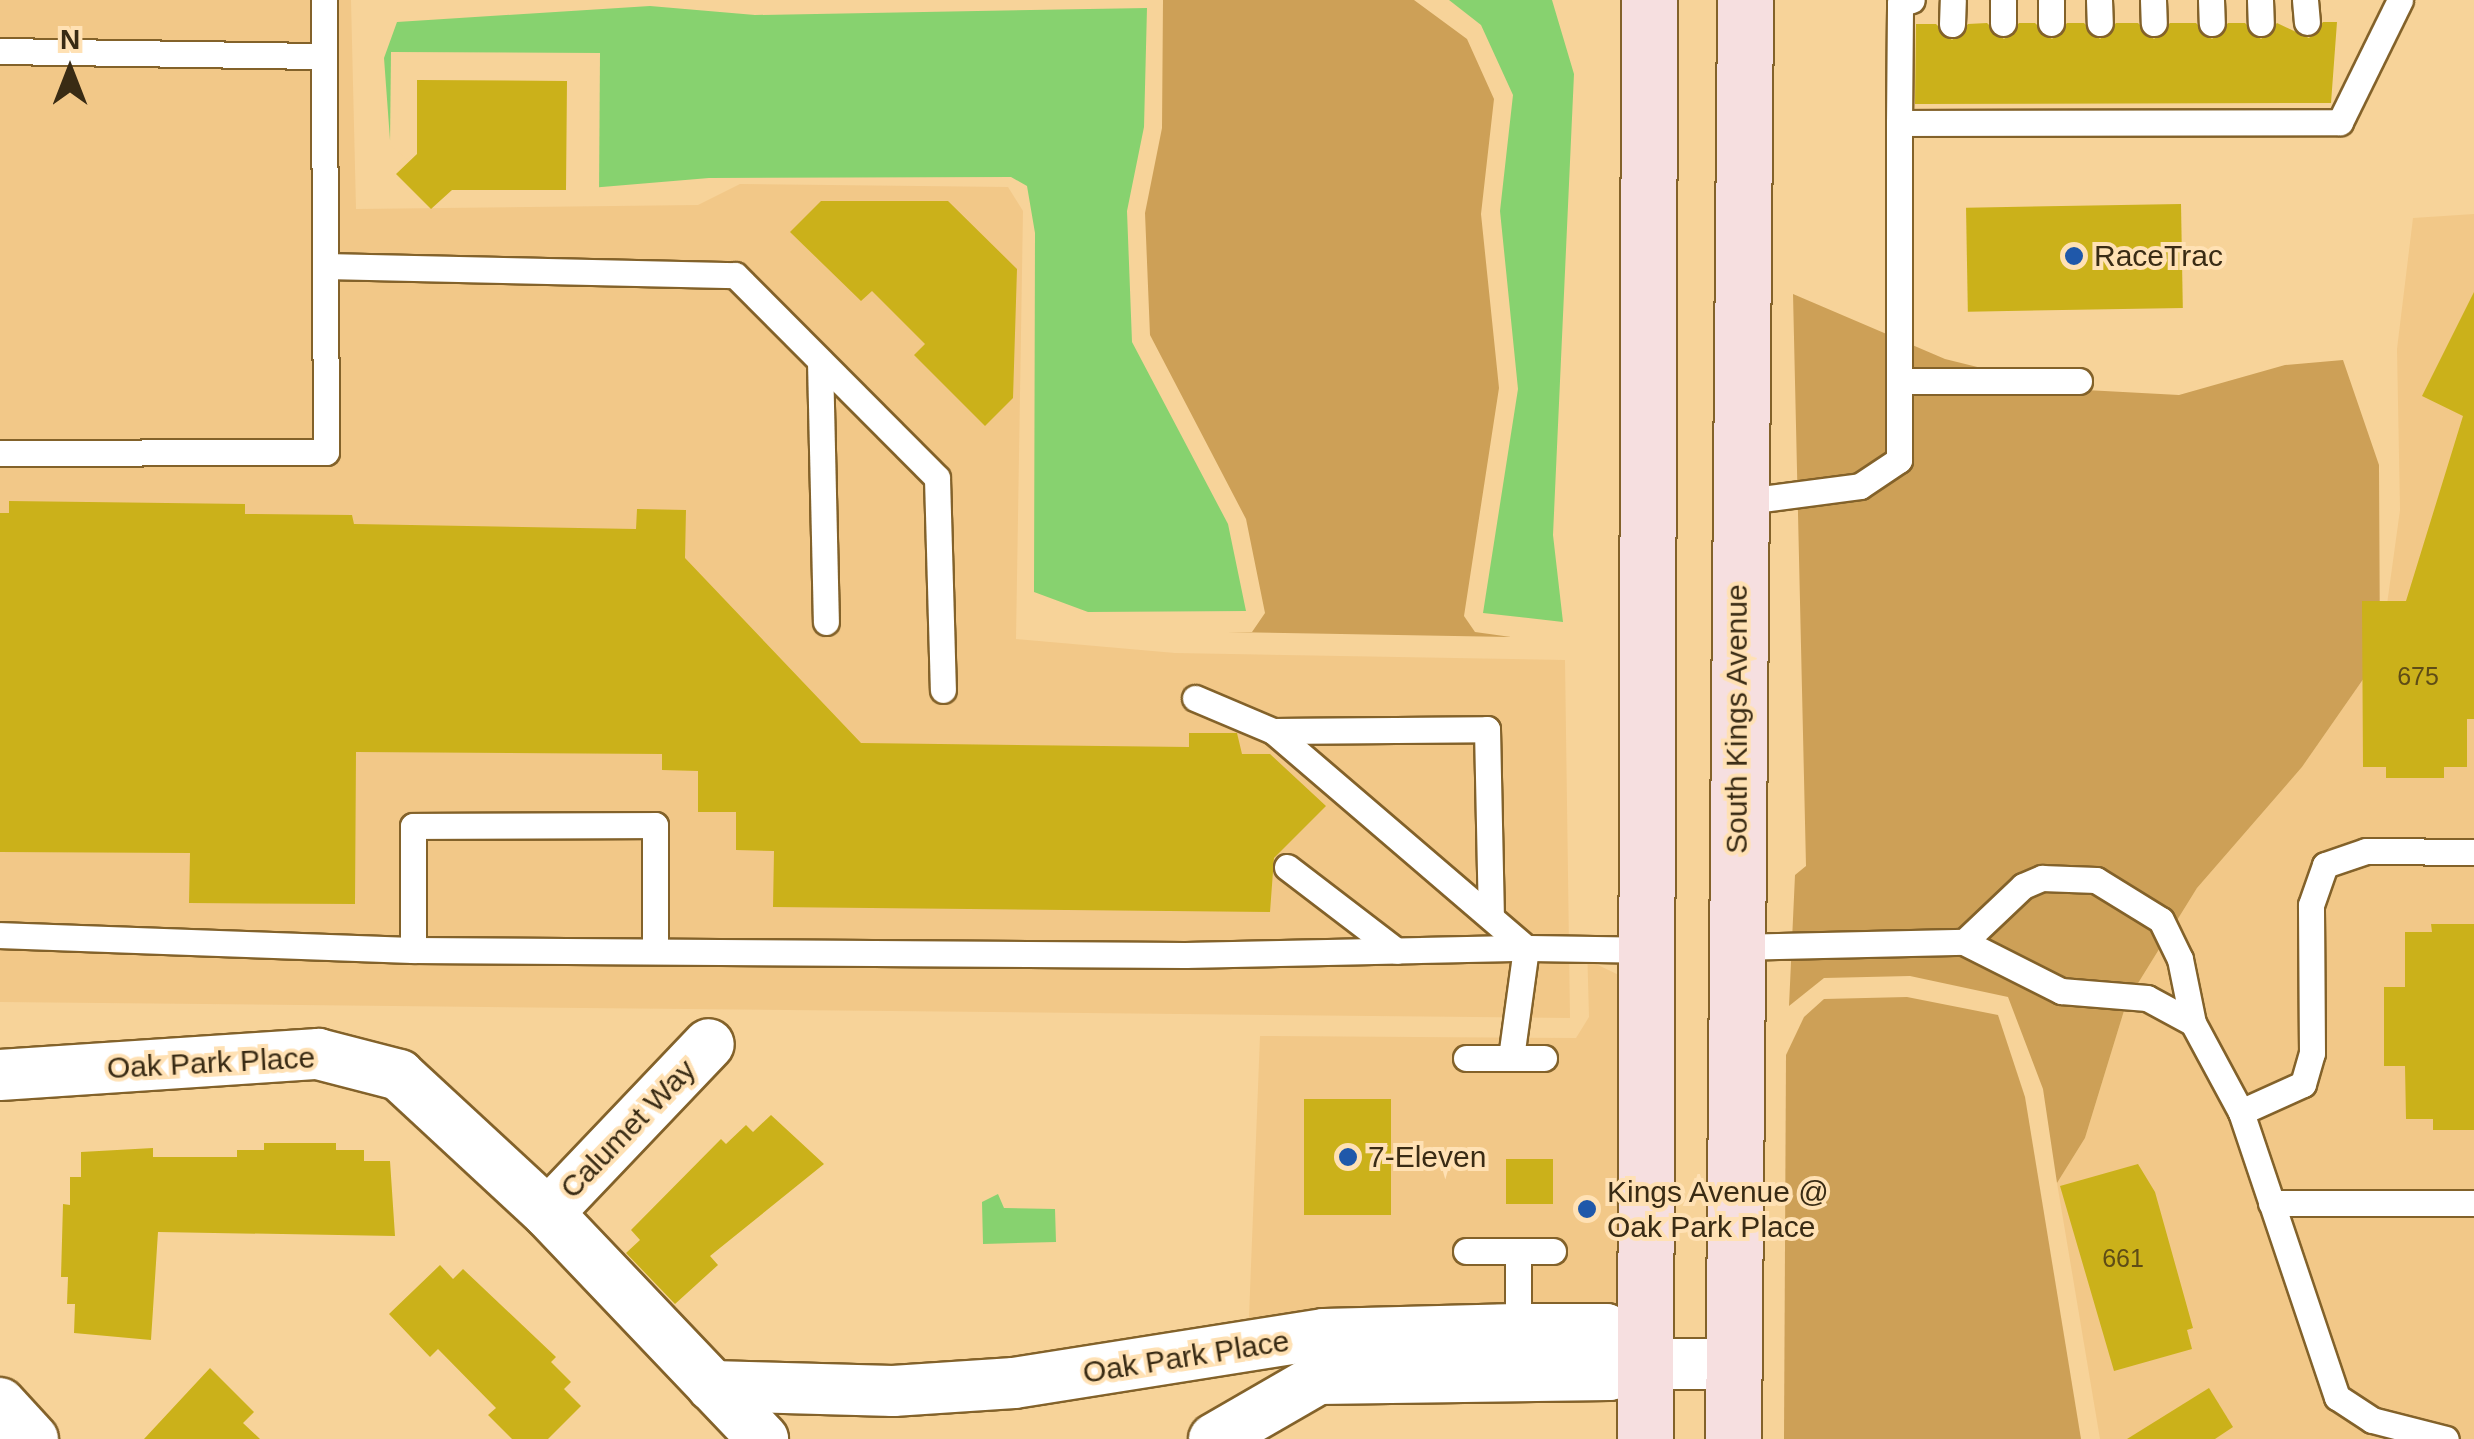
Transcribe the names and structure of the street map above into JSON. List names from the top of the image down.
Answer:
{
  "streets": {
    "main road": ["South Kings Avenue"],
    "street": ["Oak Park Place", "Calumet Way"]
  },
  "crossings": [
    ["Oak Park Place", "Calumet Way"]
  ],
  "places": ["RaceTrac", "7-Eleven", "Kings Avenue @ Oak Park Place"],
  "house_numbers": ["675", "661"],
  "north": "top"
}
